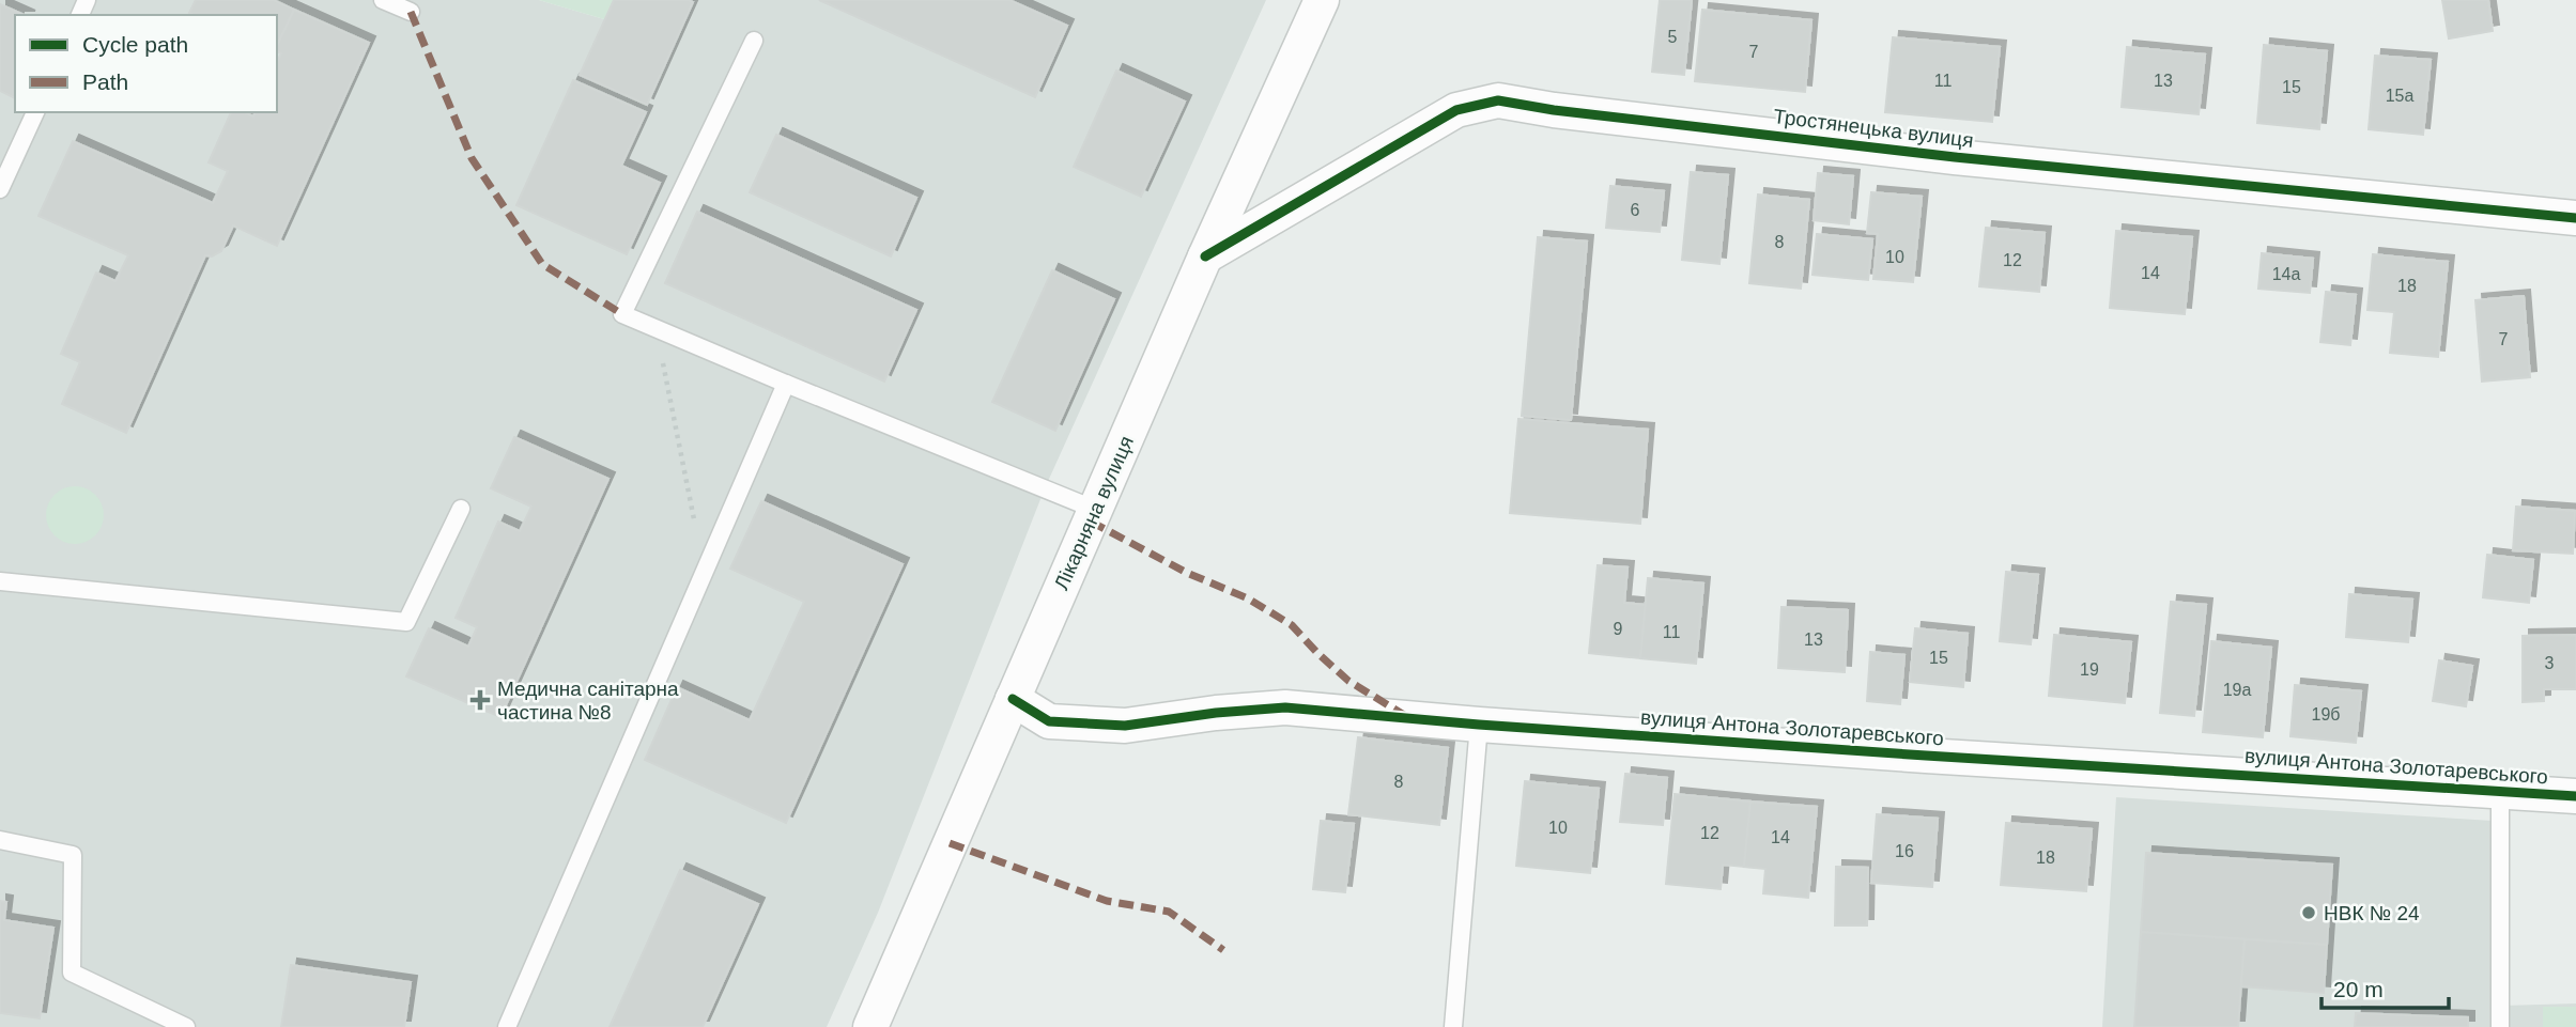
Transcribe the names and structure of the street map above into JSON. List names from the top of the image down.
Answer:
{
  "streets": {
    "street": ["Тростянецька вулиця", "Лікарняна вулиця", "вулиця Антона Золотаревського"]
  },
  "crossings": [
    ["Тростянецька вулиця", "Лікарняна вулиця"],
    ["Лікарняна вулиця", "вулиця Антона Золотаревського"]
  ],
  "places": {
    "health": ["Медична санітарна частина №8"],
    "other": ["НВК № 24"]
  },
  "house_numbers": [
    "5",
    "7",
    "11",
    "13",
    "15",
    "15а",
    "6",
    "8",
    "10",
    "12",
    "14",
    "14а",
    "18",
    "7",
    "9",
    "11",
    "13",
    "15",
    "3",
    "19",
    "19а",
    "19б",
    "8",
    "10",
    "12",
    "14",
    "16",
    "18"
  ],
  "legend": ["Cycle path", "Path"],
  "scale_bar": "20 m"
}
